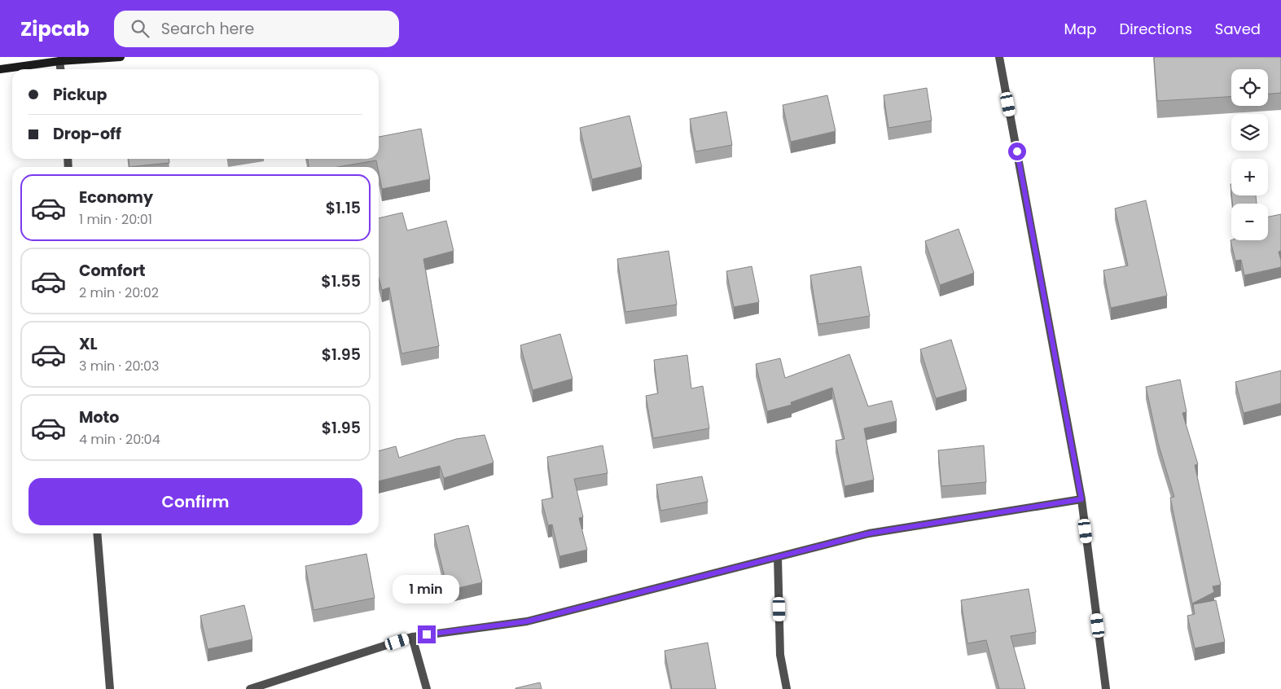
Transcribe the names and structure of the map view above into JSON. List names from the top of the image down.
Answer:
{
  "page": {
    "header": "Zipcab",
    "search": "Search here",
    "nav": ["Map", "Directions", "Saved"],
    "map_buttons": ["+", "−"],
    "banner": ["Pickup", "Drop-off"],
    "list": [
      {
        "name": "Economy",
        "note": "1 min · 20:01",
        "value": "$1.15"
      },
      {
        "name": "Comfort",
        "note": "2 min · 20:02",
        "value": "$1.55"
      },
      {
        "name": "XL",
        "note": "3 min · 20:03",
        "value": "$1.95"
      },
      {
        "name": "Moto",
        "note": "4 min · 20:04",
        "value": "$1.95"
      }
    ],
    "buttons": "Confirm",
    "bubble": "1 min"
  }
}
